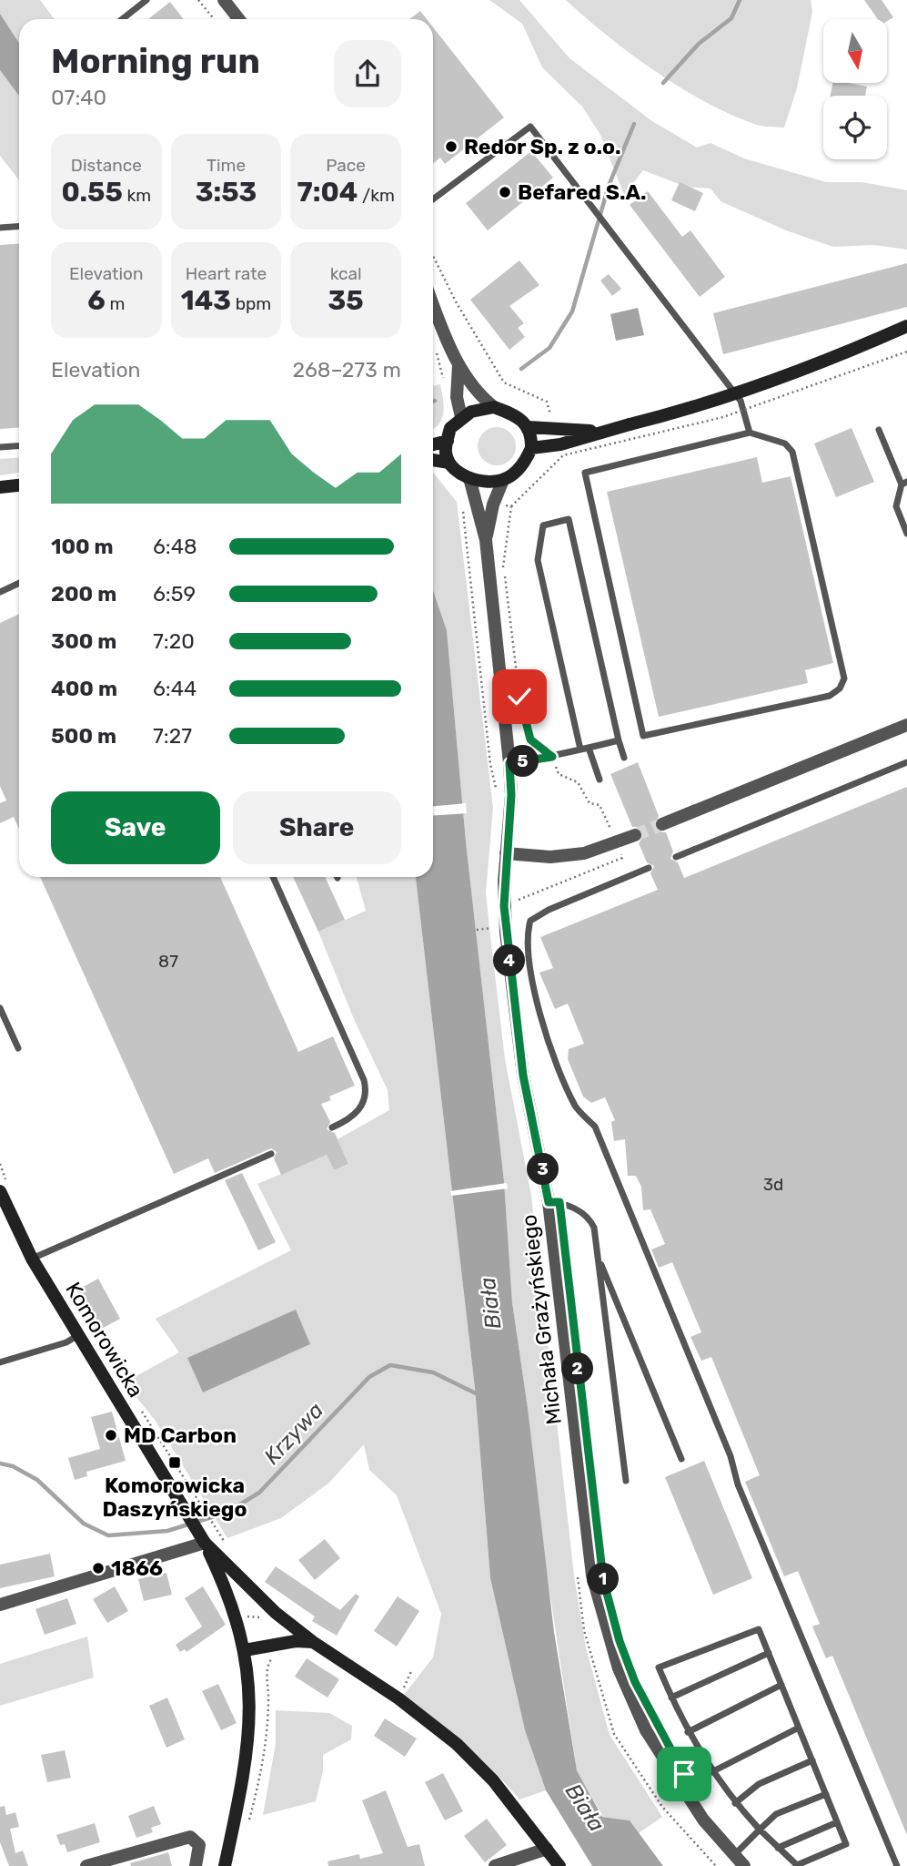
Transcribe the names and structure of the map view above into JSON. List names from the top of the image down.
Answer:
{
  "streets": {
    "street": ["Michała Grażyńskiego", "Komorowicka"]
  },
  "water": ["Biała", "Krzywa"],
  "places": {
    "other": [
      "Redor Sp. z o.o.",
      "Befared S.A.",
      "MD Carbon",
      "1866"
    ],
    "transit": ["Komorowicka Daszyńskiego"]
  },
  "house_numbers": ["87", "3d"],
  "north": "bottom",
  "page": {
    "heading": ["Morning run", "07:40"],
    "stats": [
      ["Distance", "0.55 km"],
      ["Time", "3:53"],
      ["Pace", "7:04 /km"],
      ["Elevation", "6 m"],
      ["Heart rate", "143 bpm"],
      ["kcal", "35"]
    ],
    "chart": ["Elevation", "268–273 m"],
    "list": [
      {
        "name": "100 m",
        "note": "6:48"
      },
      {
        "name": "200 m",
        "note": "6:59"
      },
      {
        "name": "300 m",
        "note": "7:20"
      },
      {
        "name": "400 m",
        "note": "6:44"
      },
      {
        "name": "500 m",
        "note": "7:27"
      }
    ],
    "pins": [
      "5",
      "4",
      "3",
      "2",
      "1"
    ],
    "buttons": ["Save", "Share"]
  }
}
